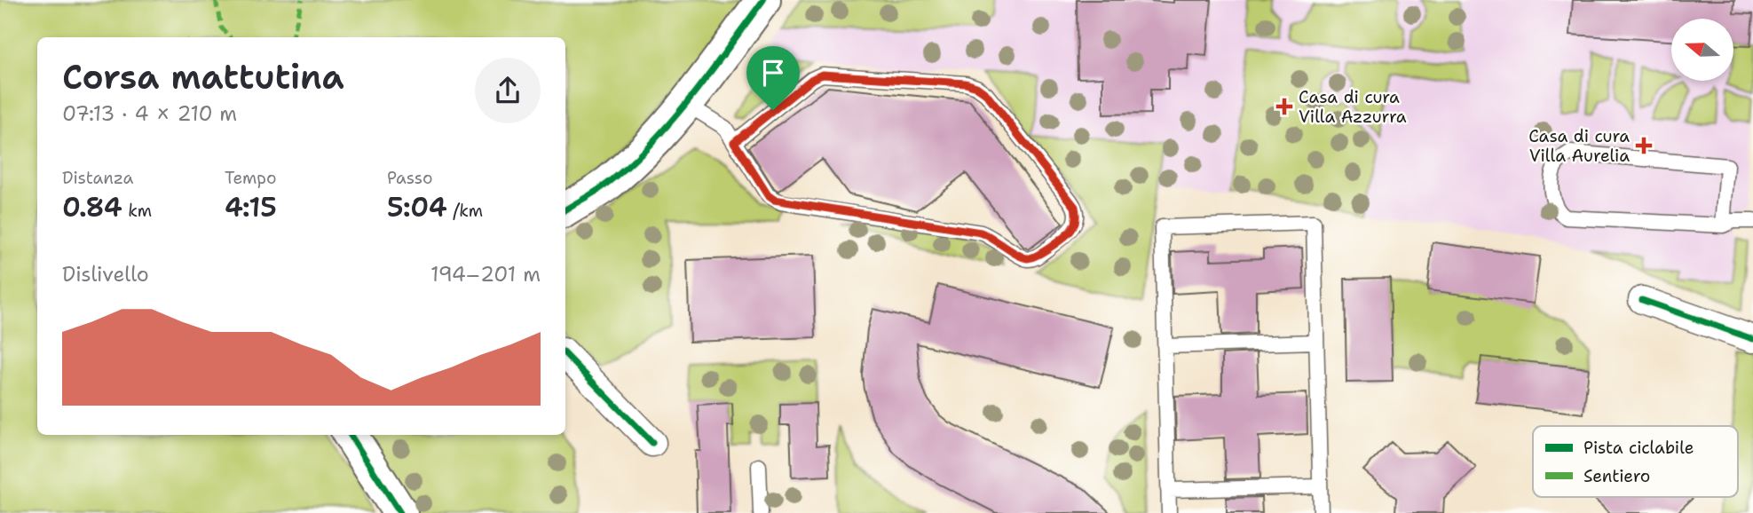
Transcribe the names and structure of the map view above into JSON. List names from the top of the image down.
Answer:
{
  "places": {
    "health": ["Casa di cura Villa Azzurra", "Casa di cura Villa Aurelia"]
  },
  "legend": ["Pista ciclabile", "Sentiero"],
  "north": "left",
  "page": {
    "heading": ["Corsa mattutina", "07:13 · 4 × 210 m"],
    "stats": [
      ["Distanza", "0.84 km"],
      ["Tempo", "4:15"],
      ["Passo", "5:04 /km"]
    ],
    "chart": ["Dislivello", "194–201 m"]
  }
}
